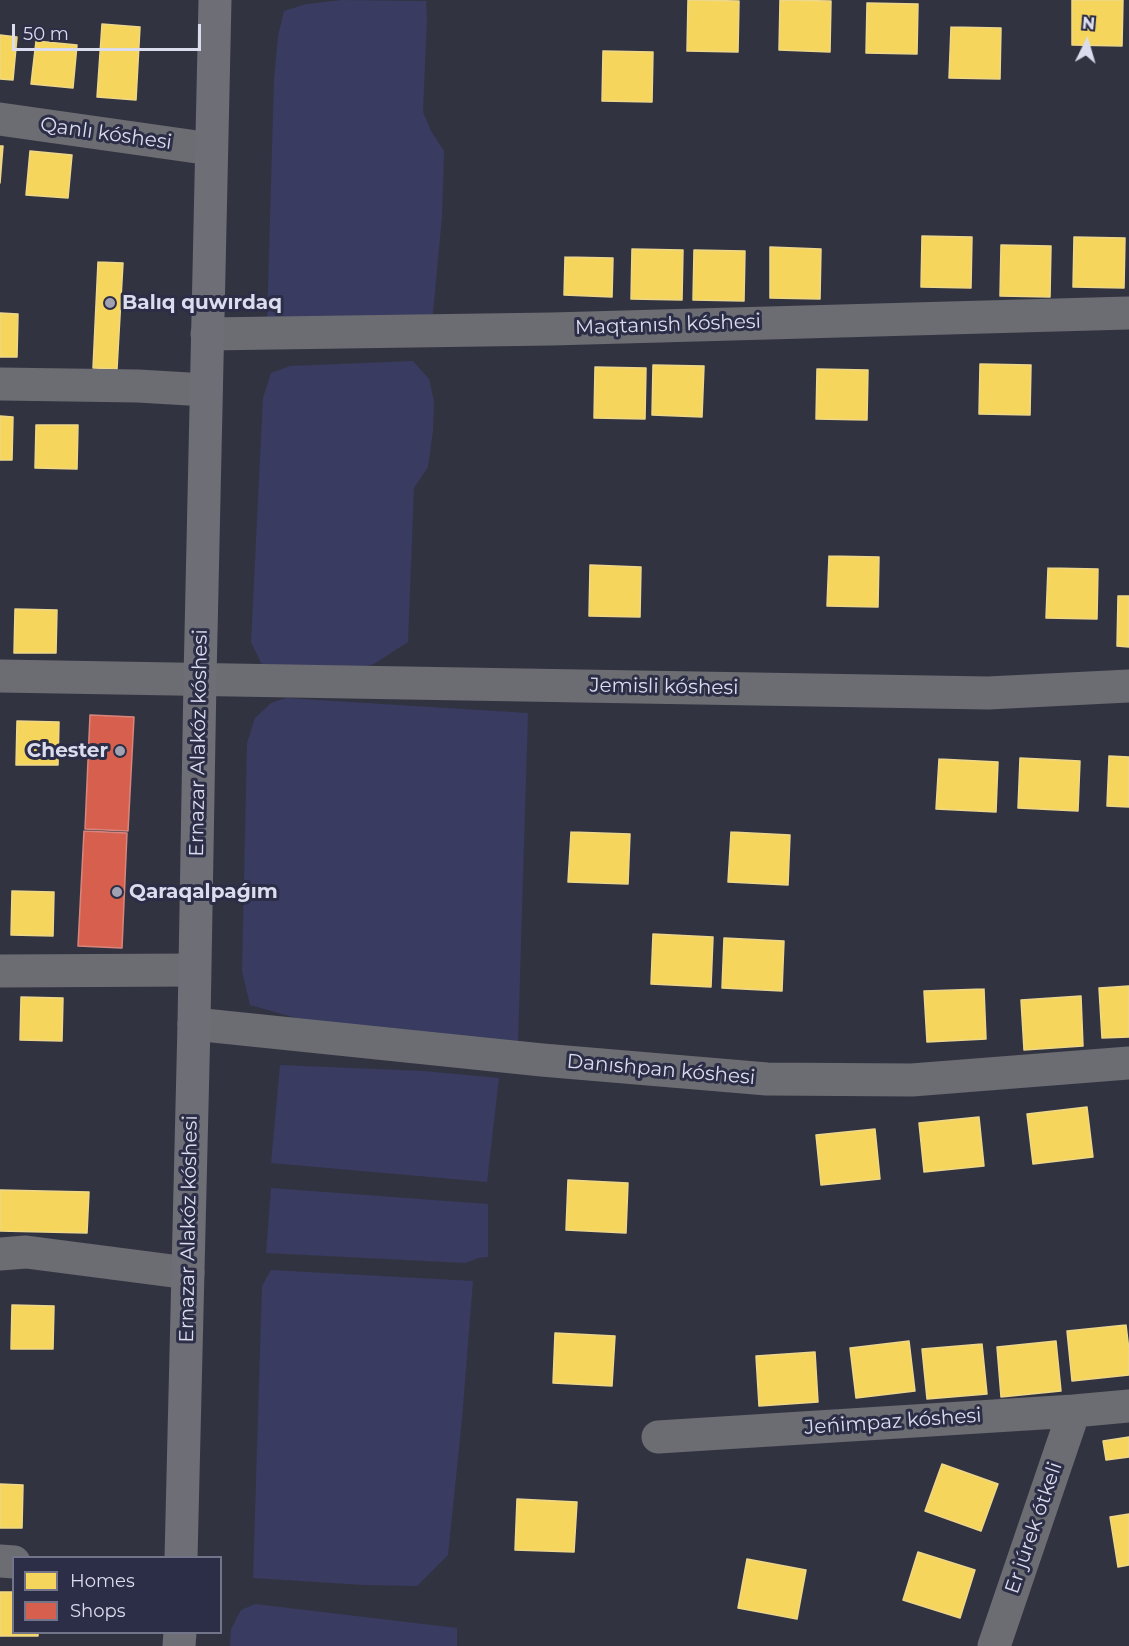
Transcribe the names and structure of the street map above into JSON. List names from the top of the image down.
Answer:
{
  "streets": {
    "main road": ["Ernazar Alakóz kóshesi"],
    "street": [
      "Qanlı kóshesi",
      "Maqtanısh kóshesi",
      "Jemisli kóshesi",
      "Danıshpan kóshesi",
      "Jeńimpaz kóshesi",
      "Er júrek ótkeli"
    ]
  },
  "crossings": [
    ["Qanlı kóshesi", "Ernazar Alakóz kóshesi"],
    ["Maqtanısh kóshesi", "Ernazar Alakóz kóshesi"],
    ["Jemisli kóshesi", "Ernazar Alakóz kóshesi"],
    ["Ernazar Alakóz kóshesi", "Danıshpan kóshesi"],
    ["Jeńimpaz kóshesi", "Er júrek ótkeli"]
  ],
  "places": ["Balıq quwırdaq", "Chester", "Qaraqalpaǵım"],
  "legend": ["Homes", "Shops"],
  "scale_bar": "50 m",
  "north": "top"
}
